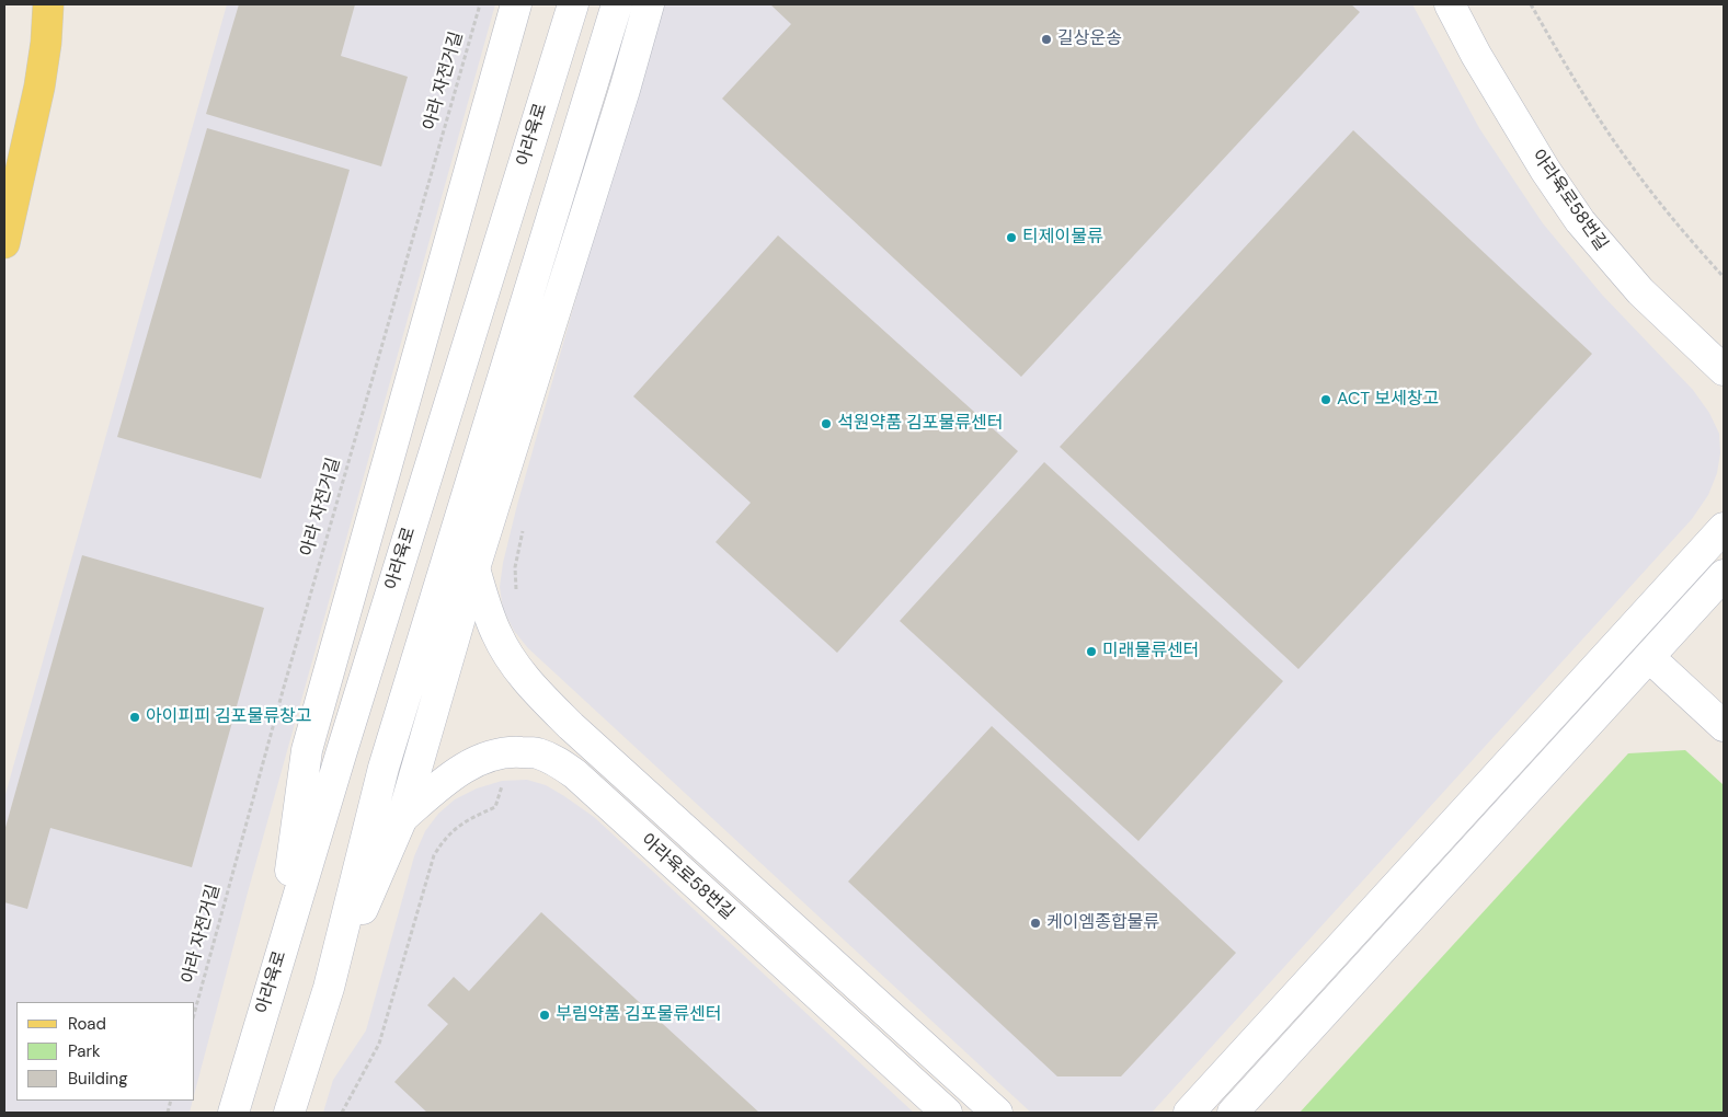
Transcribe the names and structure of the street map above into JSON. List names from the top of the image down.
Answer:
{
  "streets": {
    "street": ["아라육로", "아라육로58번길"],
    "path": ["아라 자전거길"]
  },
  "places": [
    "길상운송",
    "티제이물류",
    "ACT 보세창고",
    "석원약품 김포물류센터",
    "미래물류센터",
    "아이피피 김포물류창고",
    "케이엠종합물류",
    "부림약품 김포물류센터"
  ],
  "legend": ["Road", "Park", "Building"]
}
